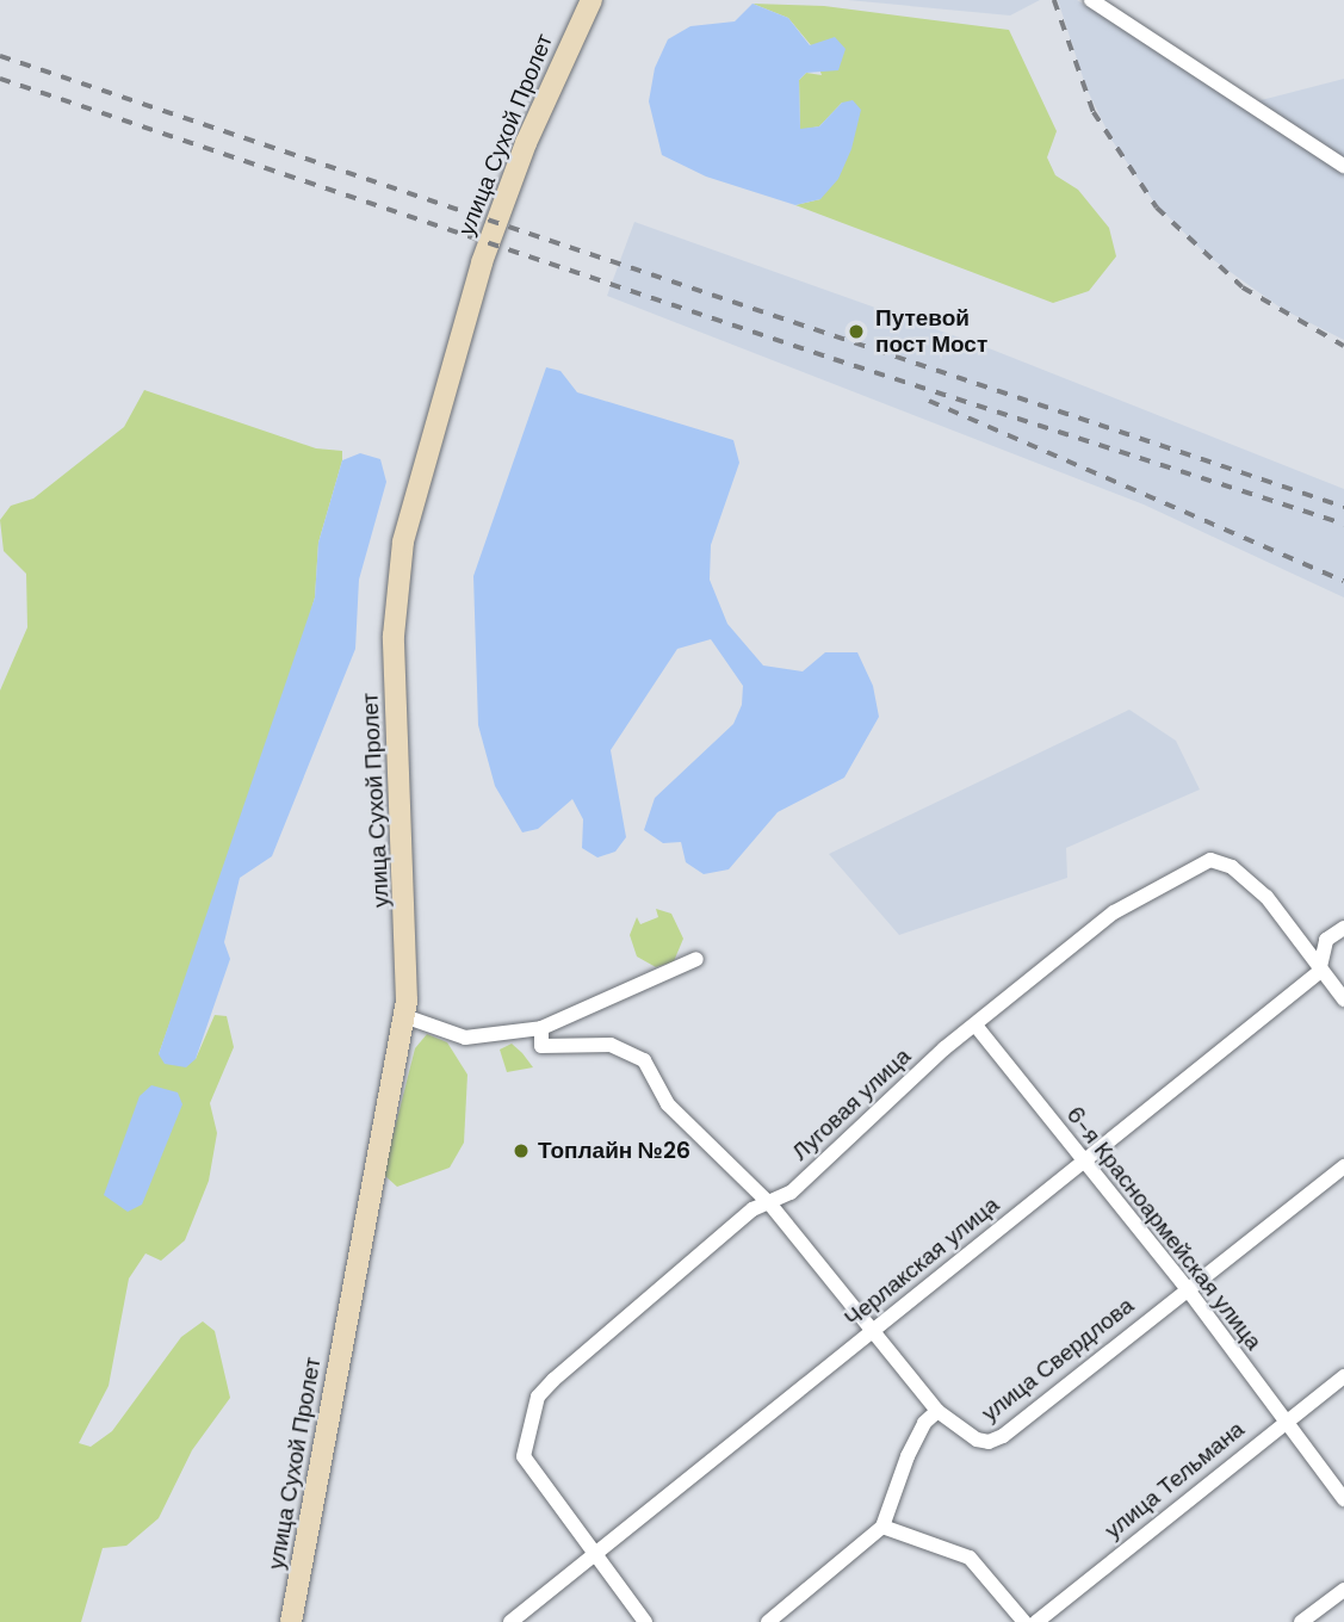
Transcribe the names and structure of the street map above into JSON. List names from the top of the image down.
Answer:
{
  "streets": {
    "main road": ["улица Сухой Пролет"],
    "street": [
      "Луговая улица",
      "6-я Красноармейская улица",
      "Черлакская улица",
      "улица Свердлова",
      "улица Тельмана"
    ]
  },
  "crossings": [
    ["Луговая улица", "6-я Красноармейская улица"],
    ["Луговая улица", "Черлакская улица"],
    ["Луговая улица", "улица Свердлова"],
    ["6-я Красноармейская улица", "Черлакская улица"],
    ["6-я Красноармейская улица", "улица Свердлова"],
    ["6-я Красноармейская улица", "улица Тельмана"],
    ["Черлакская улица", "улица Свердлова"]
  ],
  "places": ["Путевой пост Мост", "Топлайн №26"]
}
